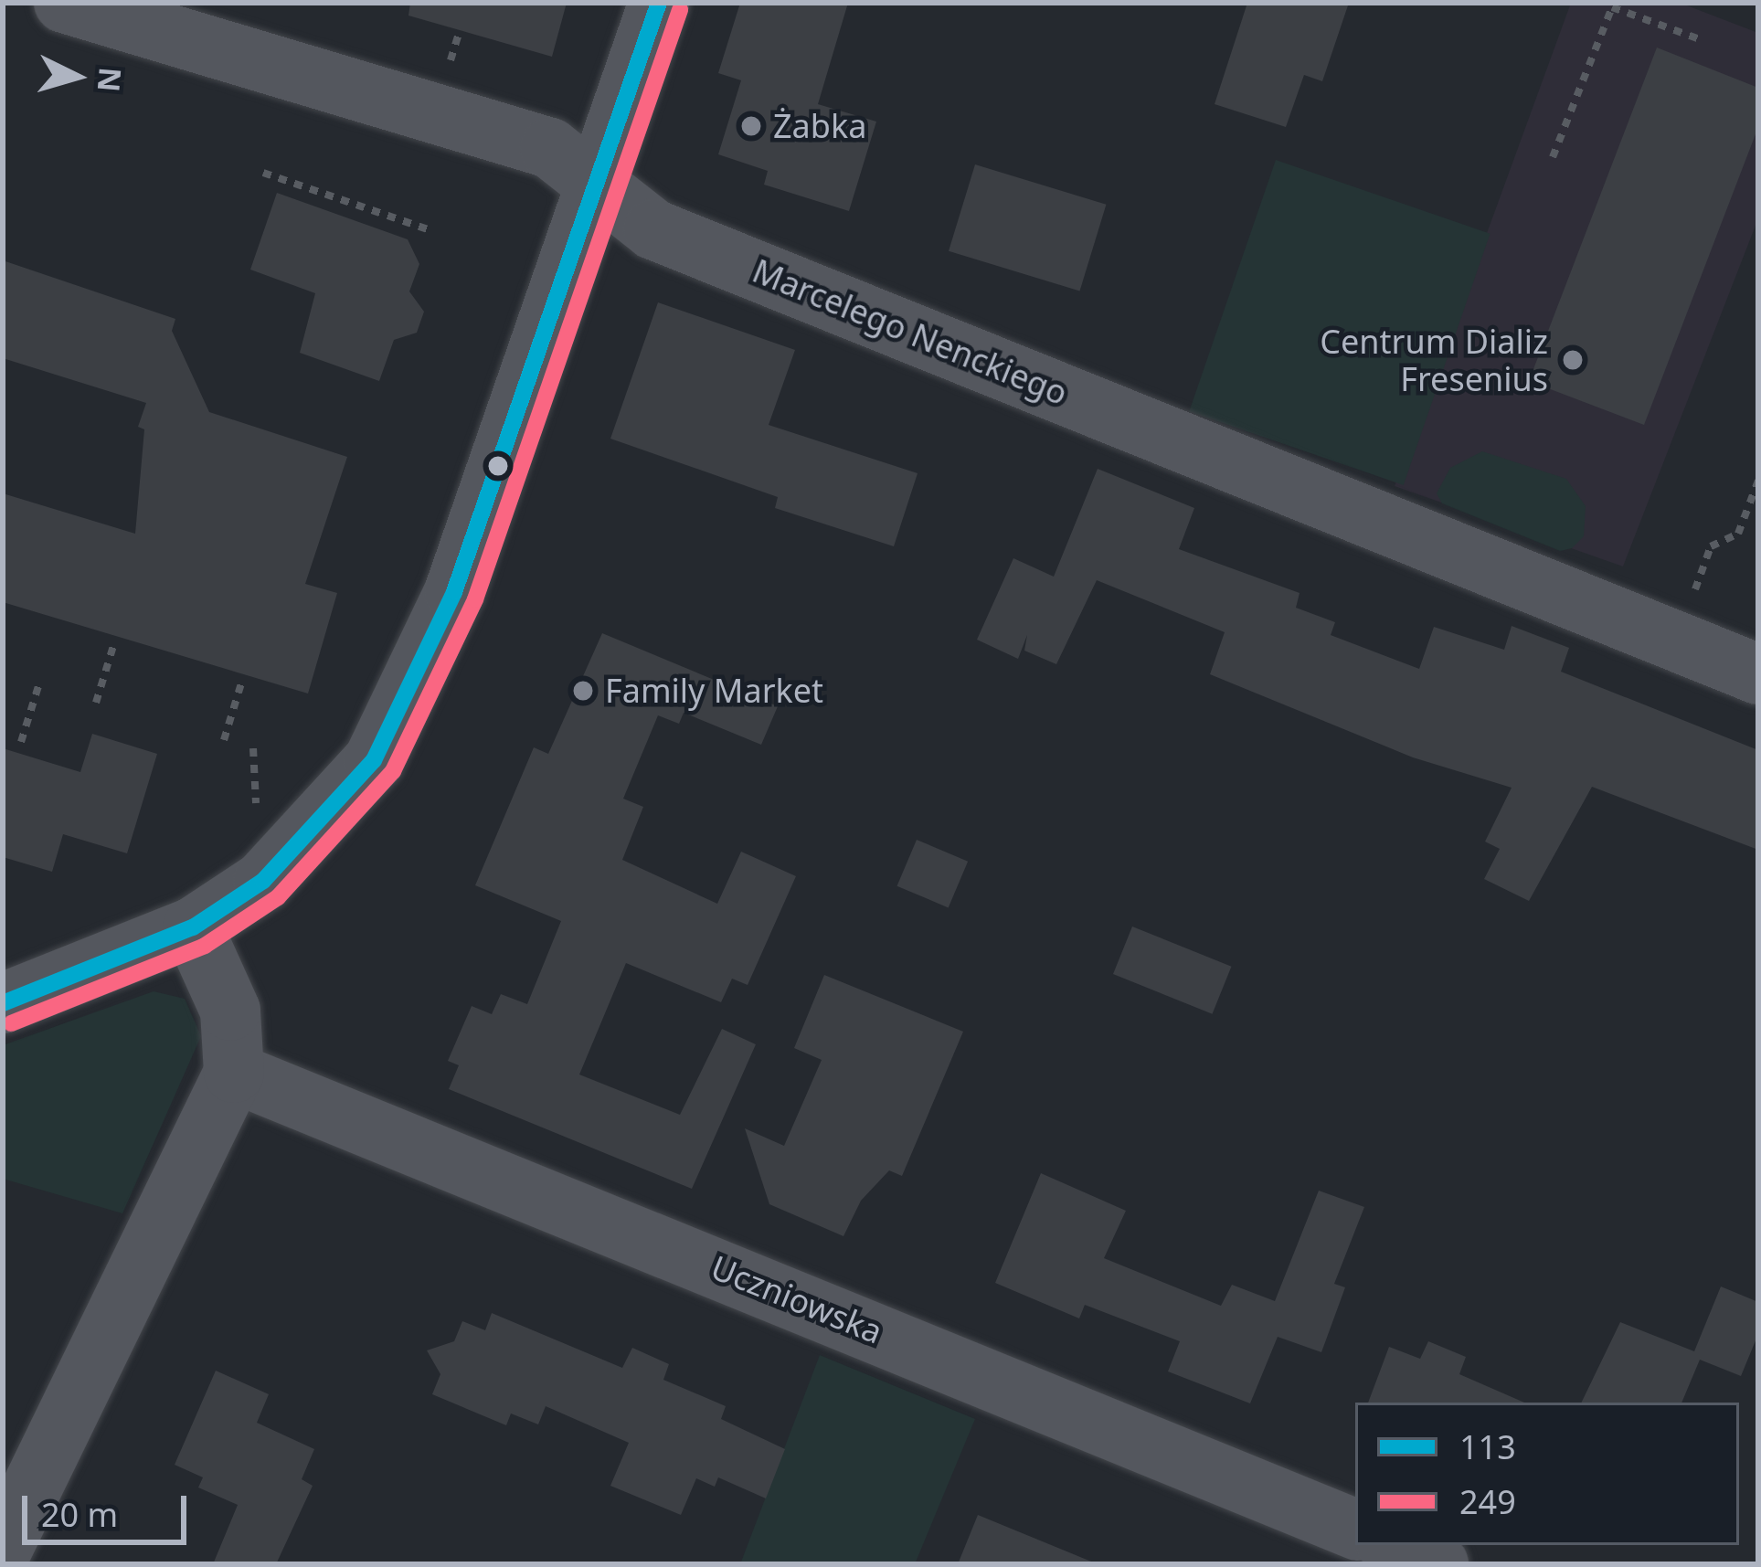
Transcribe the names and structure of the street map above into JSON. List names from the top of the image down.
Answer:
{
  "streets": {
    "street": ["Marcelego Nenckiego", "Uczniowska"]
  },
  "places": ["Żabka", "Centrum Dializ Fresenius", "Family Market"],
  "lines": ["transit line 113", "transit line 249"],
  "legend": ["113", "249"],
  "scale_bar": "20 m",
  "north": "right"
}
